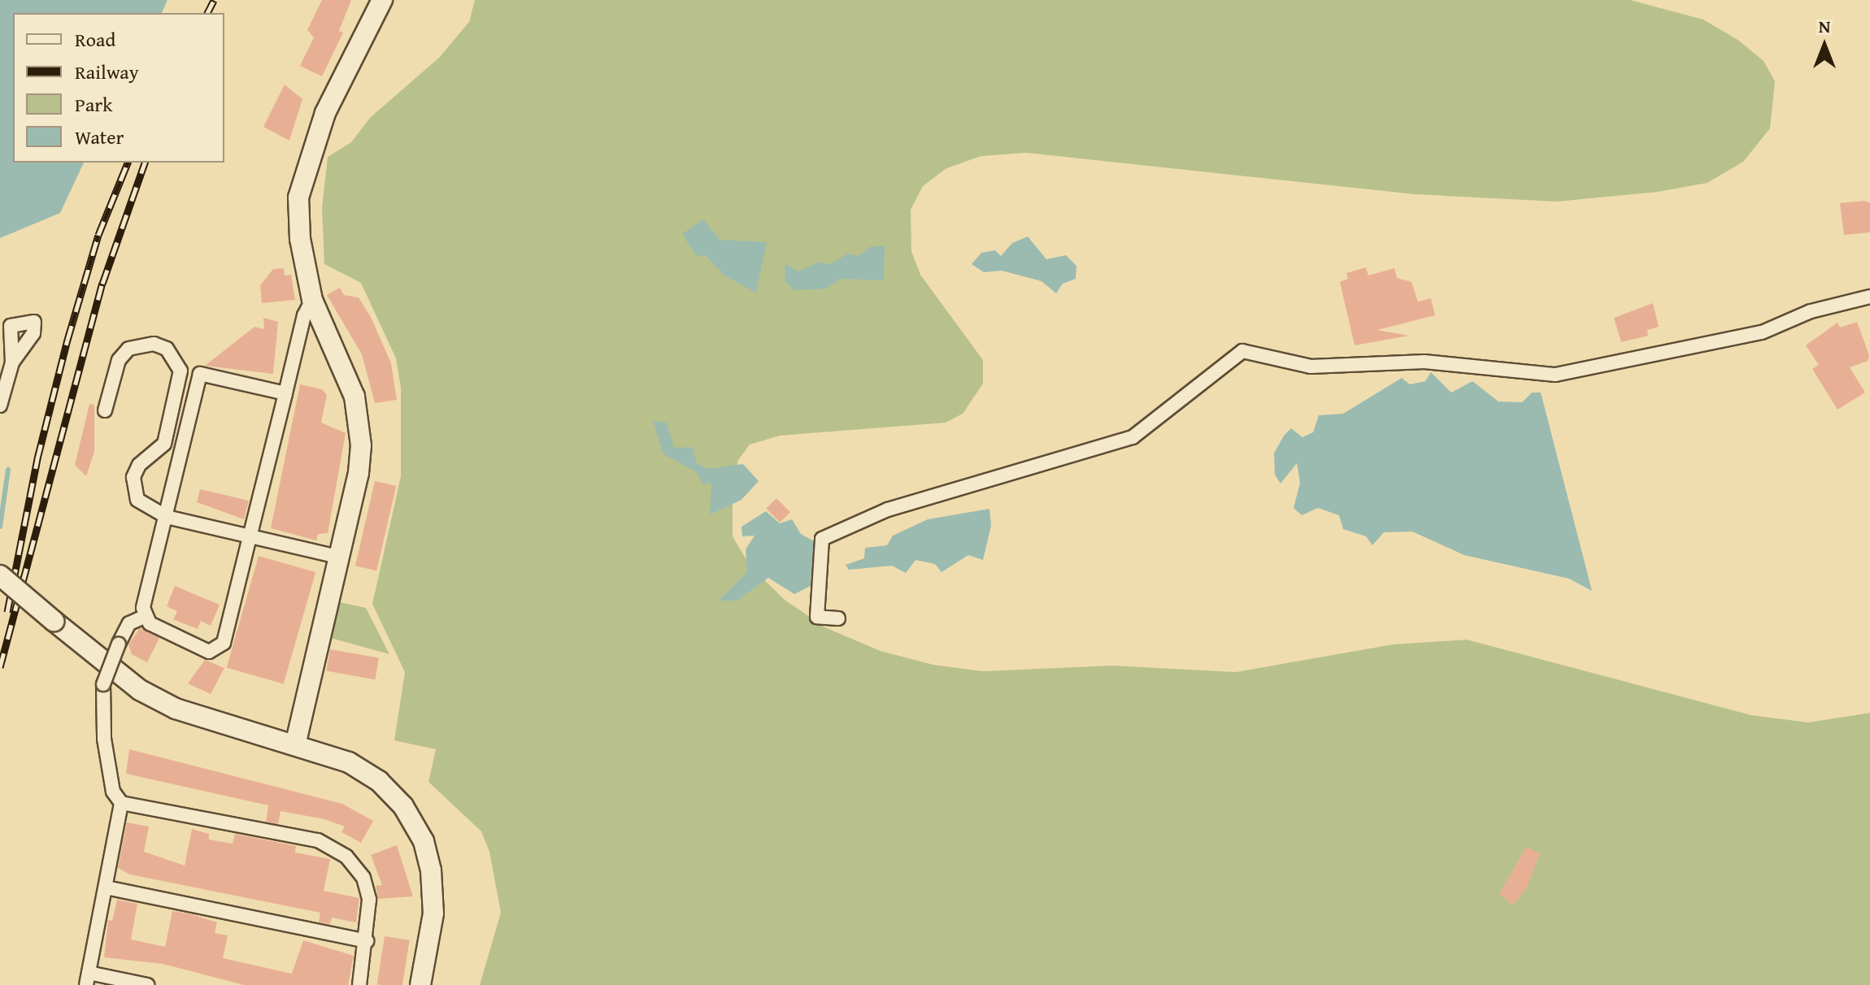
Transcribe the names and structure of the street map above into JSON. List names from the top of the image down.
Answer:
{
  "legend": [
    "Road",
    "Railway",
    "Park",
    "Water"
  ],
  "north": "top"
}
